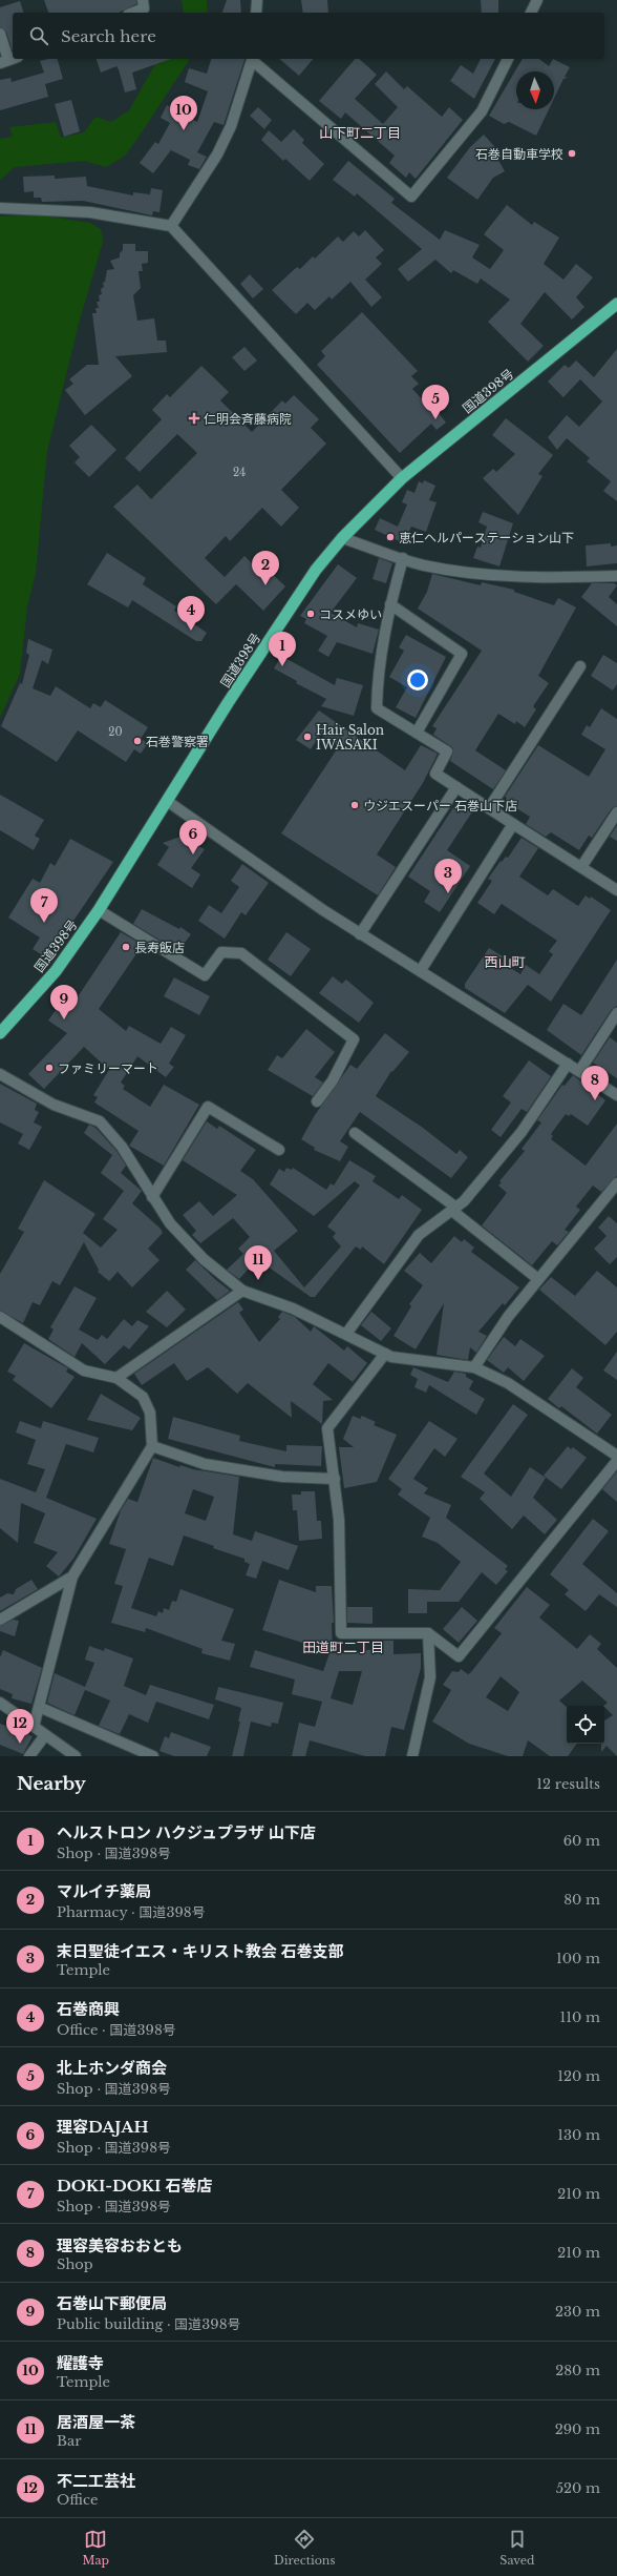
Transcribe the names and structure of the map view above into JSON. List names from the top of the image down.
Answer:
{
  "streets": {
    "highway": ["国道398号"]
  },
  "districts": ["山下町二丁目", "西山町", "田道町二丁目"],
  "places": {
    "other": [
      "石巻自動車学校",
      "恵仁ヘルパーステーション山下",
      "コスメゆい",
      "Hair Salon IWASAKI",
      "石巻警察署",
      "ウジエスーパー 石巻山下店",
      "長寿飯店",
      "ファミリーマート"
    ],
    "health": ["仁明会斉藤病院"]
  },
  "house_numbers": ["24", "20"],
  "north": "bottom",
  "page": {
    "search": "Search here",
    "pins": [
      "10",
      "5",
      "2",
      "4",
      "1",
      "6",
      "3",
      "7",
      "9",
      "8",
      "11",
      "12"
    ],
    "heading": ["Nearby", "12 results"],
    "list": [
      {
        "mark": "1",
        "name": "ヘルストロン ハクジュプラザ 山下店",
        "note": "Shop · 国道398号",
        "value": "60 m"
      },
      {
        "mark": "2",
        "name": "マルイチ薬局",
        "note": "Pharmacy · 国道398号",
        "value": "80 m"
      },
      {
        "mark": "3",
        "name": "末日聖徒イエス・キリスト教会 石巻支部",
        "note": "Temple",
        "value": "100 m"
      },
      {
        "mark": "4",
        "name": "石巻商興",
        "note": "Office · 国道398号",
        "value": "110 m"
      },
      {
        "mark": "5",
        "name": "北上ホンダ商会",
        "note": "Shop · 国道398号",
        "value": "120 m"
      },
      {
        "mark": "6",
        "name": "理容DAJAH",
        "note": "Shop · 国道398号",
        "value": "130 m"
      },
      {
        "mark": "7",
        "name": "DOKI-DOKI 石巻店",
        "note": "Shop · 国道398号",
        "value": "210 m"
      },
      {
        "mark": "8",
        "name": "理容美容おおとも",
        "note": "Shop",
        "value": "210 m"
      },
      {
        "mark": "9",
        "name": "石巻山下郵便局",
        "note": "Public building · 国道398号",
        "value": "230 m"
      },
      {
        "mark": "10",
        "name": "耀護寺",
        "note": "Temple",
        "value": "280 m"
      },
      {
        "mark": "11",
        "name": "居酒屋一茶",
        "note": "Bar",
        "value": "290 m"
      },
      {
        "mark": "12",
        "name": "不二工芸社",
        "note": "Office",
        "value": "520 m"
      }
    ],
    "nav": ["Map", "Directions", "Saved"]
  }
}
